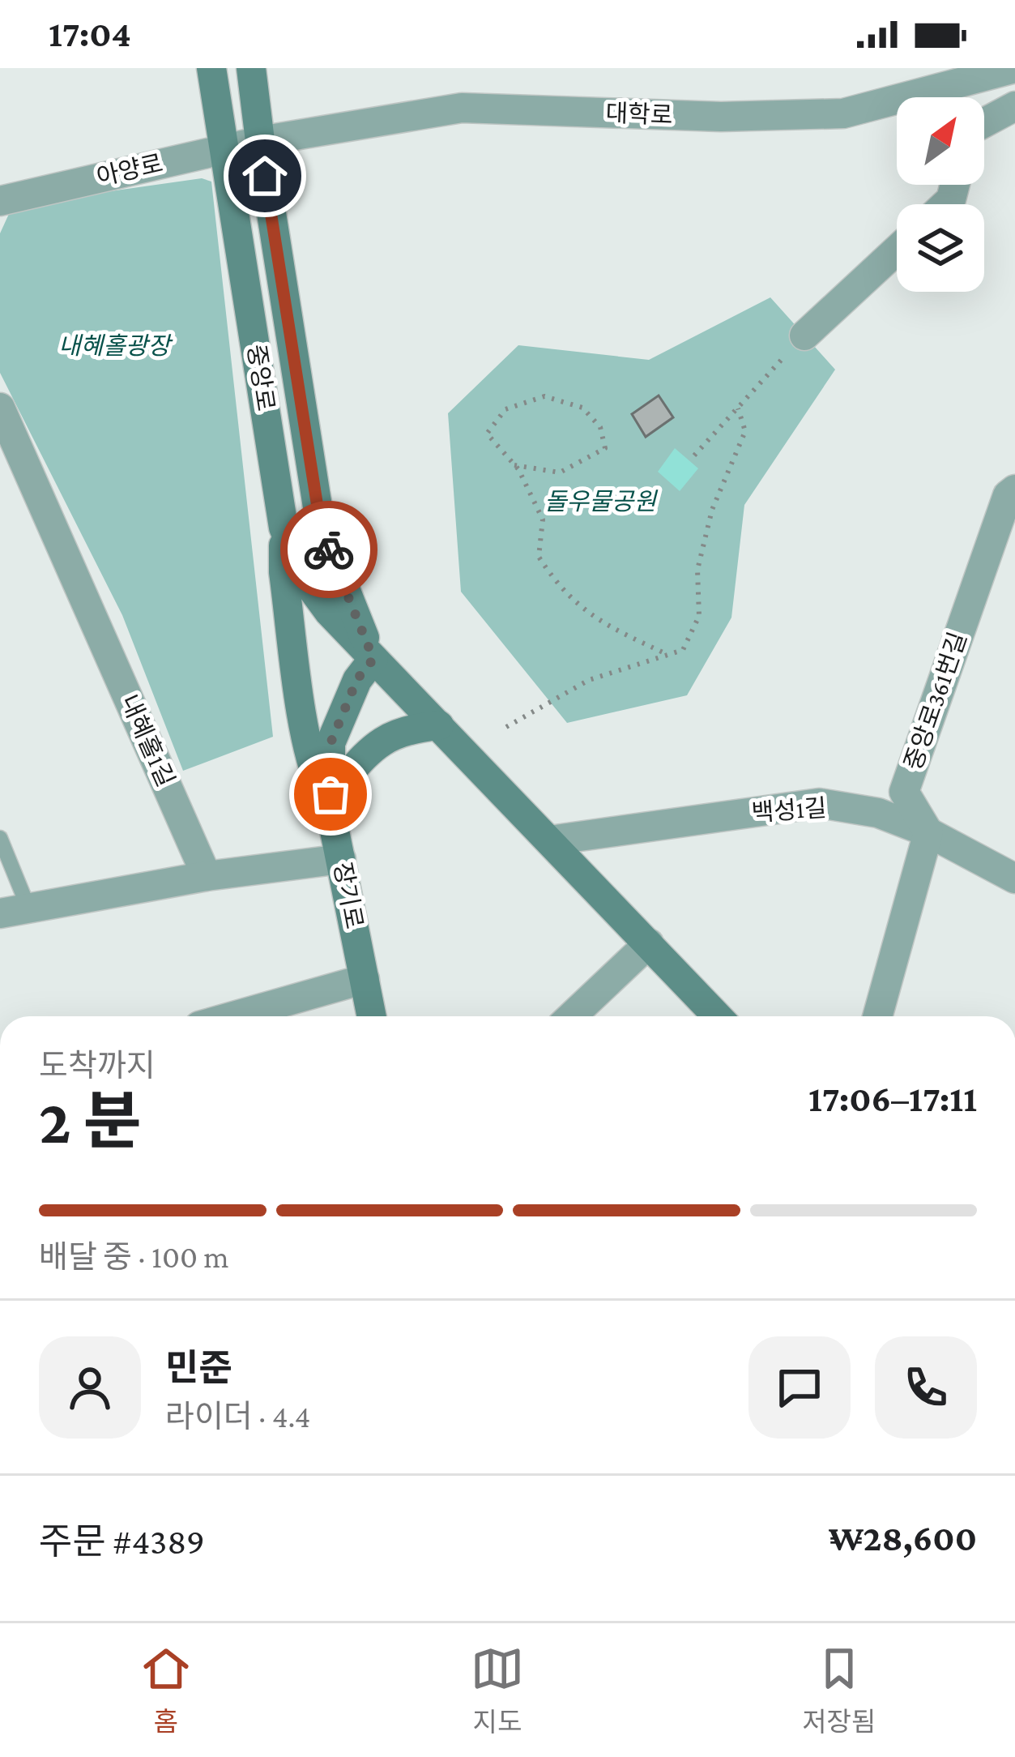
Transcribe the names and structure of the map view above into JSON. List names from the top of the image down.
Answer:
{
  "streets": {
    "main road": ["중앙로", "장기로"],
    "street": [
      "대학로",
      "아양로",
      "중앙로361번길",
      "내혜홀1길",
      "백성1길"
    ]
  },
  "crossings": [
    ["대학로", "아양로"],
    ["대학로", "중앙로"],
    ["아양로", "중앙로"],
    ["중앙로", "백성1길"],
    ["중앙로", "장기로"],
    ["중앙로361번길", "백성1길"]
  ],
  "parks": ["내혜홀광장", "돌우물공원"],
  "north": "top right",
  "page": {
    "status": "17:04",
    "heading": ["2 분", "도착까지", "17:06–17:11"],
    "panel": [
      "민준",
      "라이더 · 4.4",
      "주문 #4389",
      "₩28,600"
    ],
    "bar": "배달 중 · 100 m",
    "tabs": ["홈", "지도", "저장됨"]
  }
}
